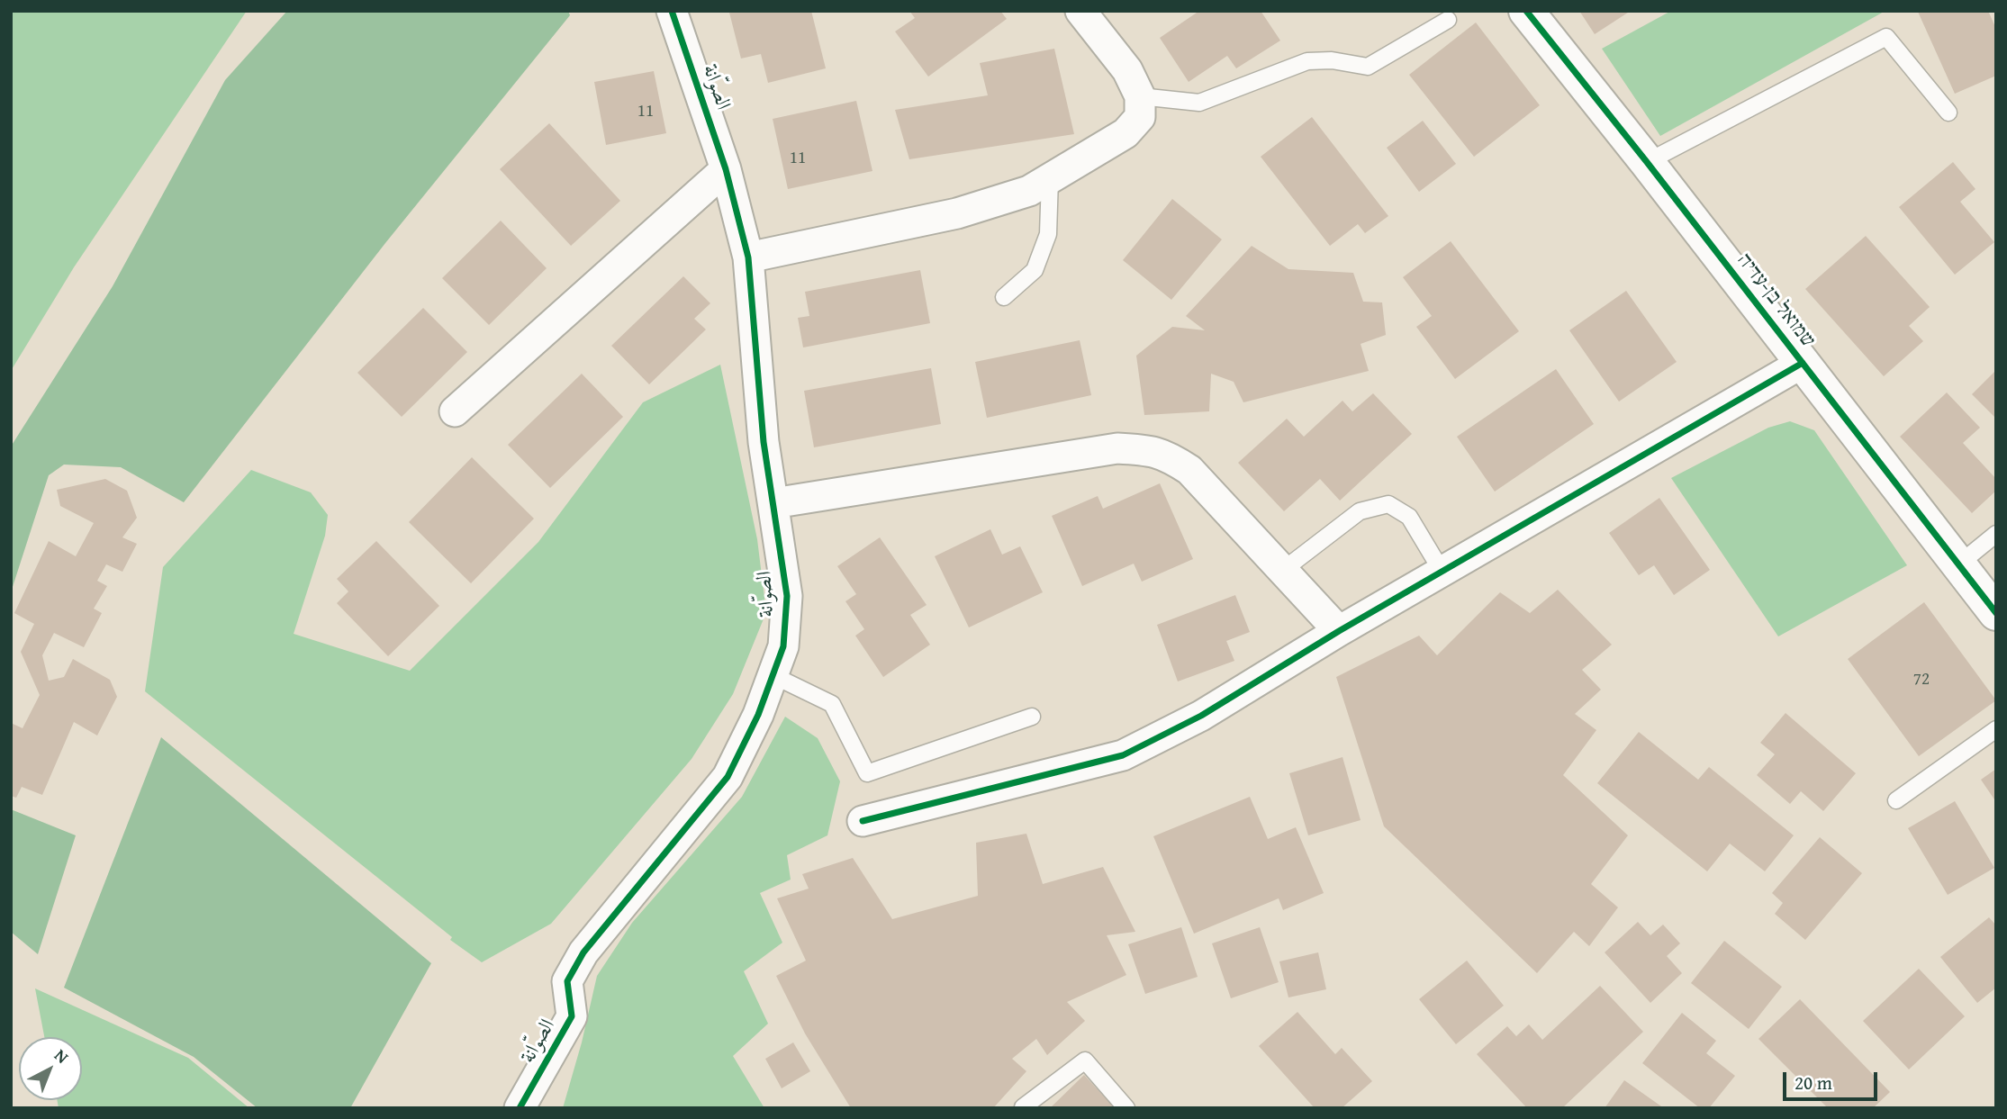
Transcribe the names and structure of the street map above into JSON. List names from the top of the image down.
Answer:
{
  "streets": {
    "street": ["الصوّانة", "שמואל בן-עדיה"]
  },
  "house_numbers": ["11", "11", "72"],
  "scale_bar": "20 m",
  "north": "top right"
}
